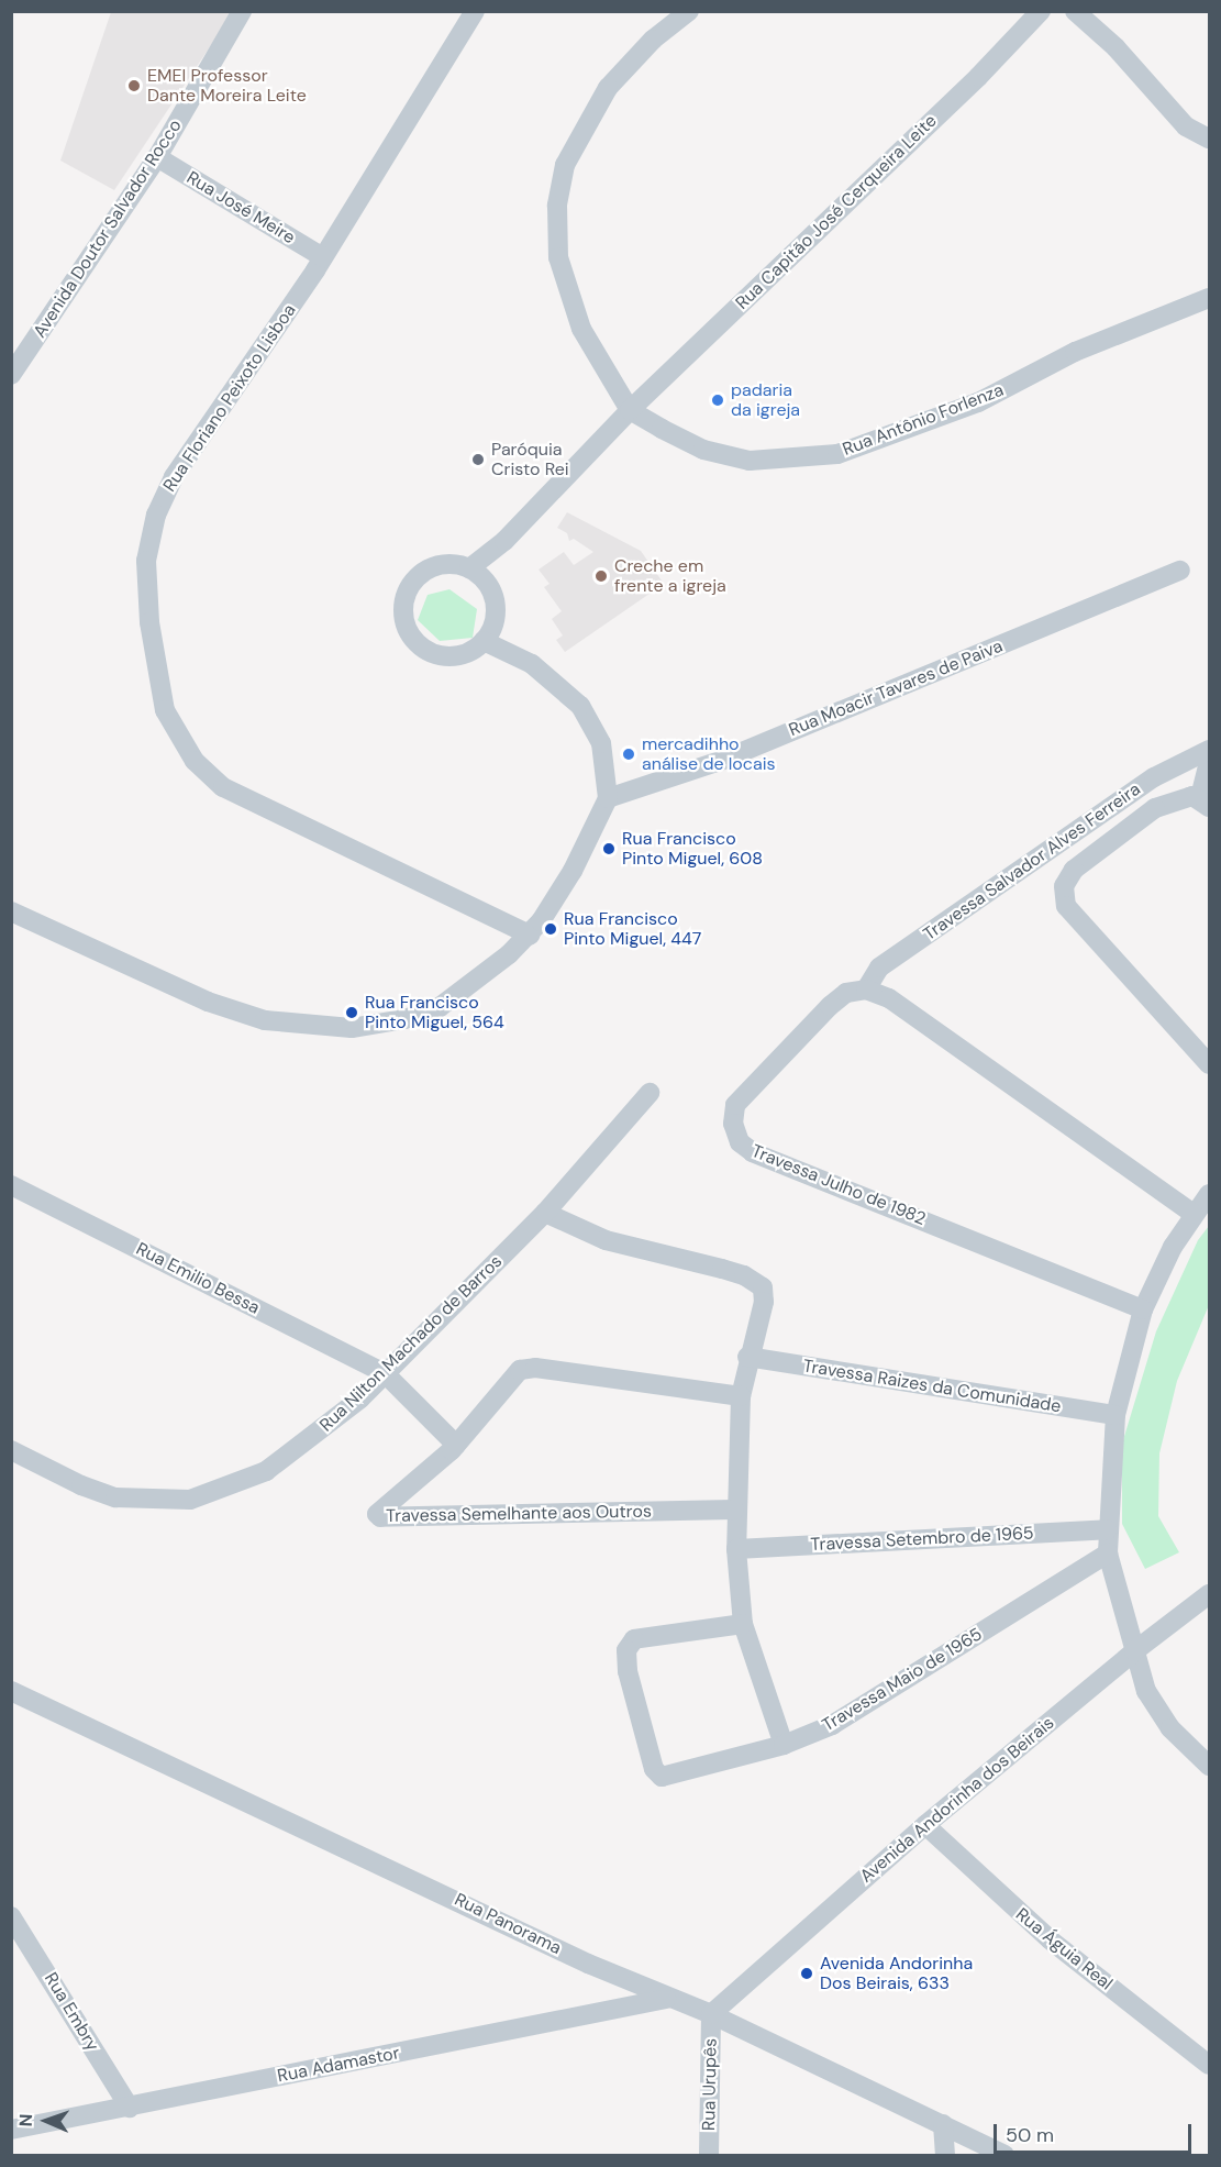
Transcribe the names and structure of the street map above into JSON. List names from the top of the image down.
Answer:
{
  "streets": {
    "street": [
      "Rua José Meire",
      "Rua Capitão José Cerqueira Leite",
      "Avenida Doutor Salvador Rocco",
      "Rua Floriano Peixoto Lisboa",
      "Rua Antônio Forlenza",
      "Rua Moacir Tavares de Paiva",
      "Travessa Salvador Alves Ferreira",
      "Travessa Julho de 1982",
      "Rua Emilio Bessa",
      "Rua Nilton Machado de Barros",
      "Travessa Raizes da Comunidade",
      "Travessa Semelhante aos Outros",
      "Travessa Setembro de 1965",
      "Travessa Maio de 1965",
      "Avenida Andorinha dos Beirais",
      "Rua Panorama",
      "Rua Águia Real",
      "Rua Embry",
      "Rua Adamastor",
      "Rua Urupês"
    ]
  },
  "crossings": [
    ["Rua José Meire", "Avenida Doutor Salvador Rocco"],
    ["Rua José Meire", "Rua Floriano Peixoto Lisboa"],
    ["Rua Capitão José Cerqueira Leite", "Rua Antônio Forlenza"],
    ["Travessa Salvador Alves Ferreira", "Travessa Julho de 1982"],
    ["Rua Emilio Bessa", "Rua Nilton Machado de Barros"],
    ["Rua Emilio Bessa", "Travessa Semelhante aos Outros"],
    ["Avenida Andorinha dos Beirais", "Rua Panorama"],
    ["Avenida Andorinha dos Beirais", "Rua Águia Real"],
    ["Avenida Andorinha dos Beirais", "Rua Urupês"],
    ["Rua Panorama", "Rua Adamastor"],
    ["Rua Panorama", "Rua Urupês"],
    ["Rua Embry", "Rua Adamastor"]
  ],
  "places": [
    "EMEI Professor Dante Moreira Leite",
    "padaria da igreja",
    "Paróquia Cristo Rei",
    "Creche em frente a igreja",
    "mercadihho análise de locais",
    "Rua Francisco Pinto Miguel, 608",
    "Rua Francisco Pinto Miguel, 447",
    "Rua Francisco Pinto Miguel, 564",
    "Avenida Andorinha Dos Beirais, 633"
  ],
  "scale_bar": "50 m",
  "north": "left"
}
